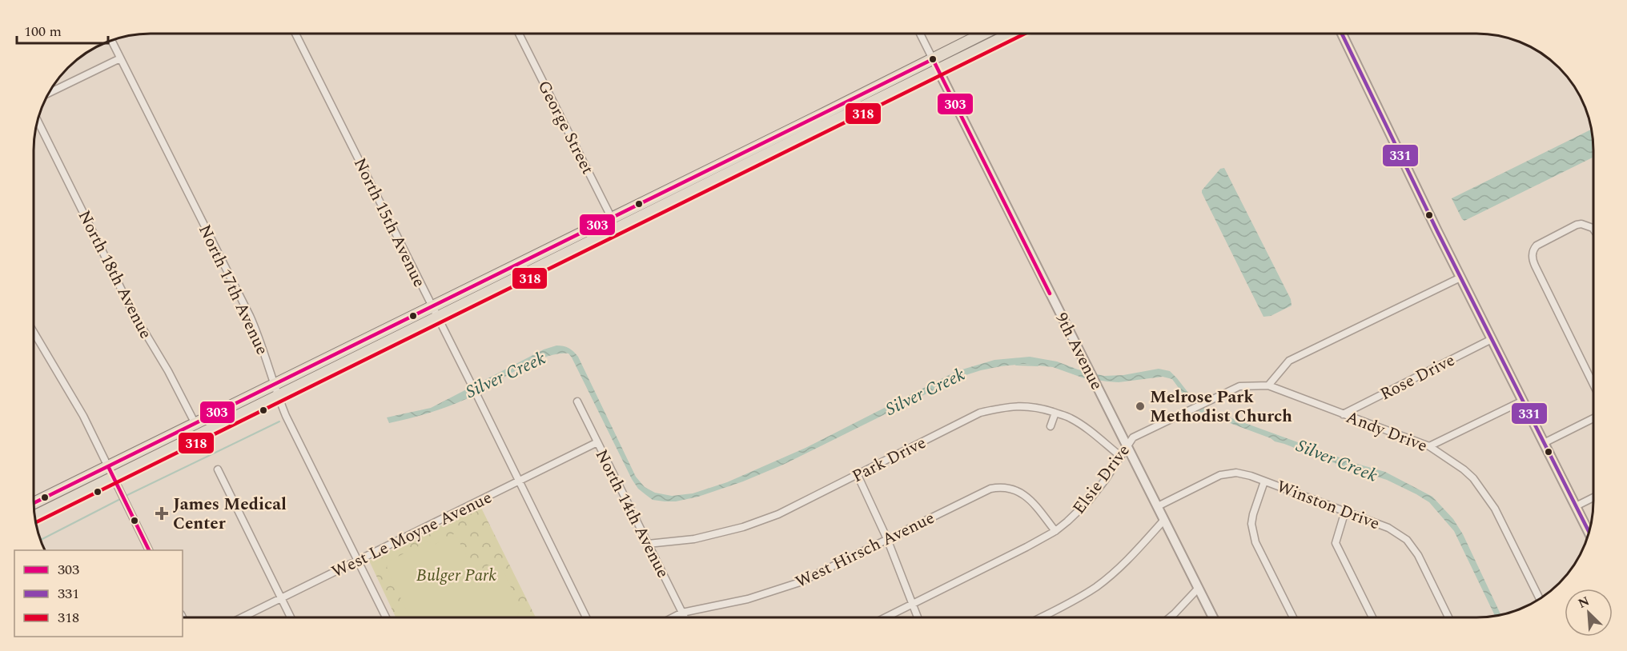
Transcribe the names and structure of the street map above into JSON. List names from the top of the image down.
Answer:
{
  "streets": {
    "street": [
      "George Street",
      "North 15th Avenue",
      "North 18th Avenue",
      "North 17th Avenue",
      "9th Avenue",
      "Rose Drive",
      "Andy Drive",
      "Park Drive",
      "Elsie Drive",
      "Winston Drive",
      "North 14th Avenue",
      "West Le Moyne Avenue",
      "West Hirsch Avenue"
    ]
  },
  "crossings": [
    ["North 15th Avenue", "West Le Moyne Avenue"],
    ["North 17th Avenue", "West Le Moyne Avenue"],
    ["9th Avenue", "Elsie Drive"],
    ["9th Avenue", "Winston Drive"],
    ["Rose Drive", "Andy Drive"],
    ["Andy Drive", "Elsie Drive"],
    ["Park Drive", "Elsie Drive"],
    ["Park Drive", "North 14th Avenue"],
    ["Elsie Drive", "West Hirsch Avenue"],
    ["North 14th Avenue", "West Le Moyne Avenue"],
    ["North 14th Avenue", "West Hirsch Avenue"]
  ],
  "water": ["Silver Creek"],
  "parks": ["Bulger Park"],
  "places": {
    "other": ["Melrose Park Methodist Church"],
    "health": ["James Medical Center"]
  },
  "lines": ["transit line 331", "transit line 318", "transit line 303"],
  "legend": ["303", "331", "318"],
  "scale_bar": "100 m",
  "north": "top left"
}
